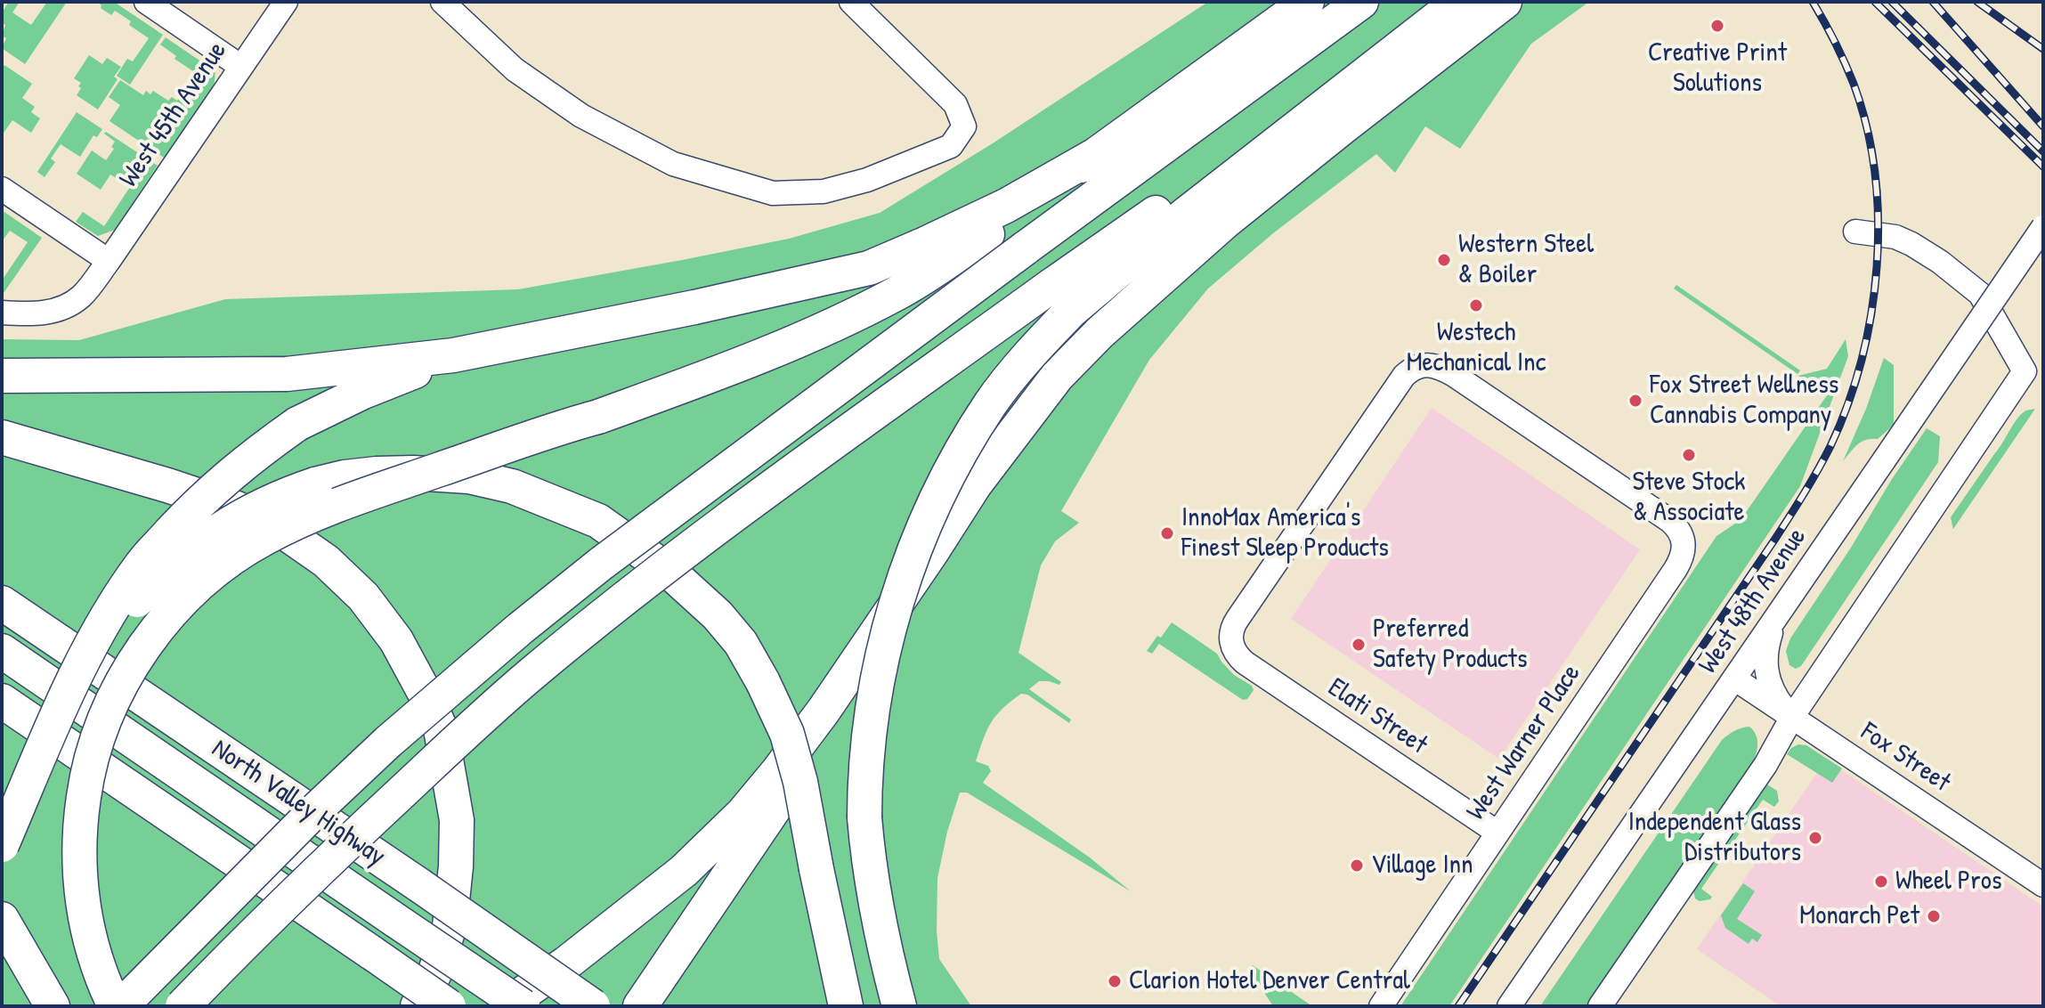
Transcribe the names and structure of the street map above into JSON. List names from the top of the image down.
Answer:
{
  "streets": {
    "highway": ["North Valley Highway"],
    "street": [
      "West 45th Avenue",
      "West 48th Avenue",
      "Elati Street",
      "West Warner Place",
      "Fox Street"
    ]
  },
  "crossings": [
    ["West 48th Avenue", "Fox Street"],
    ["Elati Street", "West Warner Place"]
  ],
  "places": [
    "Creative Print Solutions",
    "Western Steel & Boiler",
    "Westech Mechanical Inc",
    "Fox Street Wellness Cannabis Company",
    "Steve Stock & Associate",
    "InnoMax America's Finest Sleep Products",
    "Preferred Safety Products",
    "Independent Glass Distributors",
    "Village Inn",
    "Wheel Pros",
    "Monarch Pet",
    "Clarion Hotel Denver Central"
  ]
}
